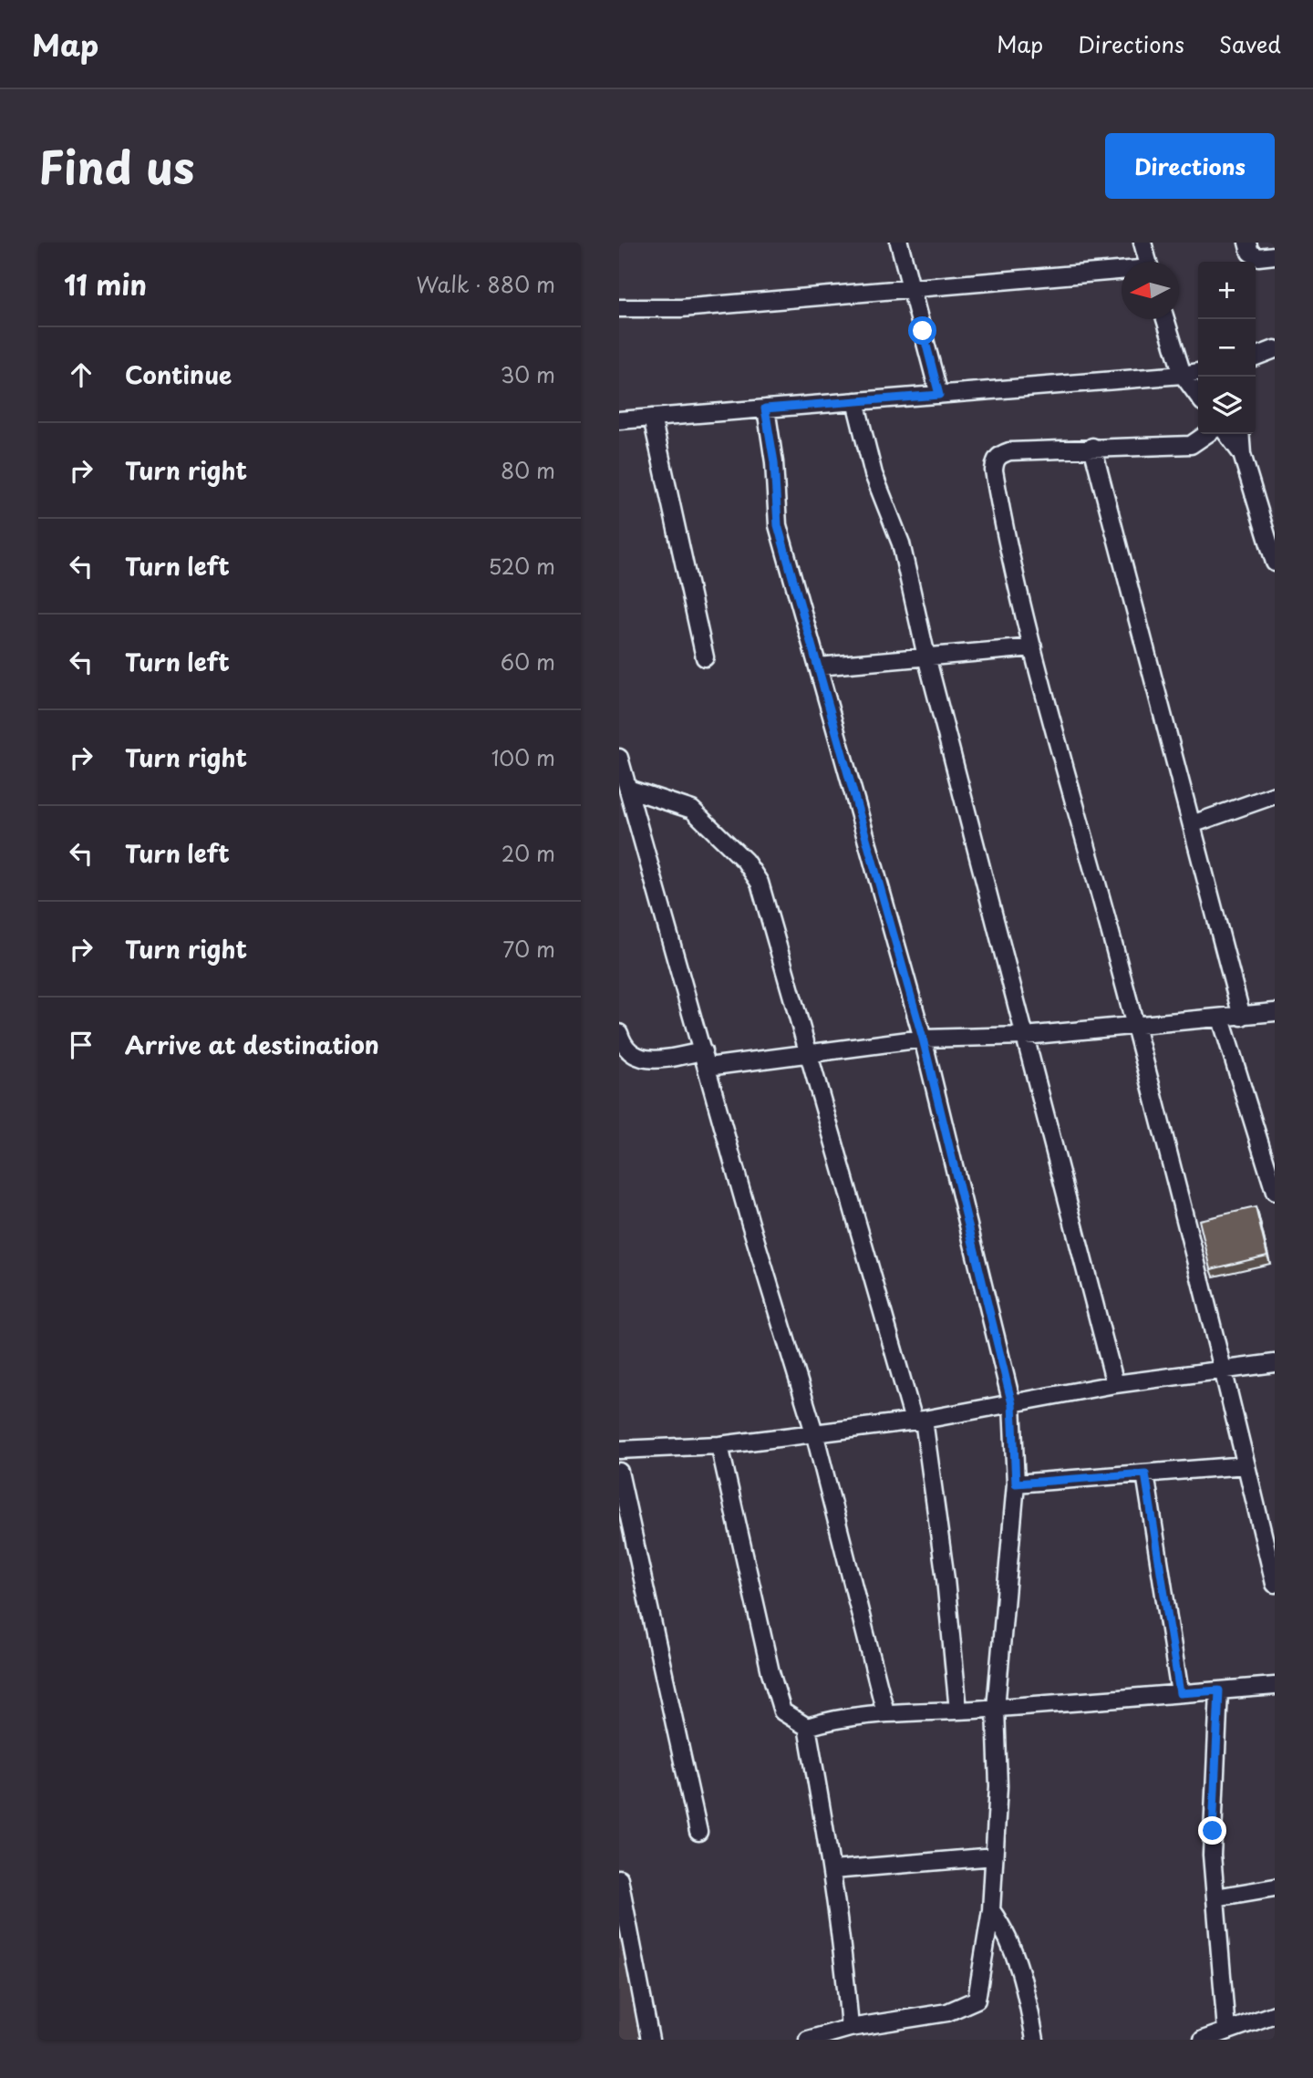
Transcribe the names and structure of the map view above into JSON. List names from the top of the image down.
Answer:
{
  "north": "left",
  "page": {
    "header": "Map",
    "nav": ["Map", "Directions", "Saved"],
    "title": "Find us",
    "buttons": "Directions",
    "heading": ["11 min", "Walk · 880 m"],
    "map_buttons": ["+", "−"],
    "list": [
      ["Continue", "30 m"],
      ["Turn right", "80 m"],
      ["Turn left", "520 m"],
      ["Turn left", "60 m"],
      ["Turn right", "100 m"],
      ["Turn left", "20 m"],
      ["Turn right", "70 m"],
      "Arrive at destination"
    ]
  }
}
